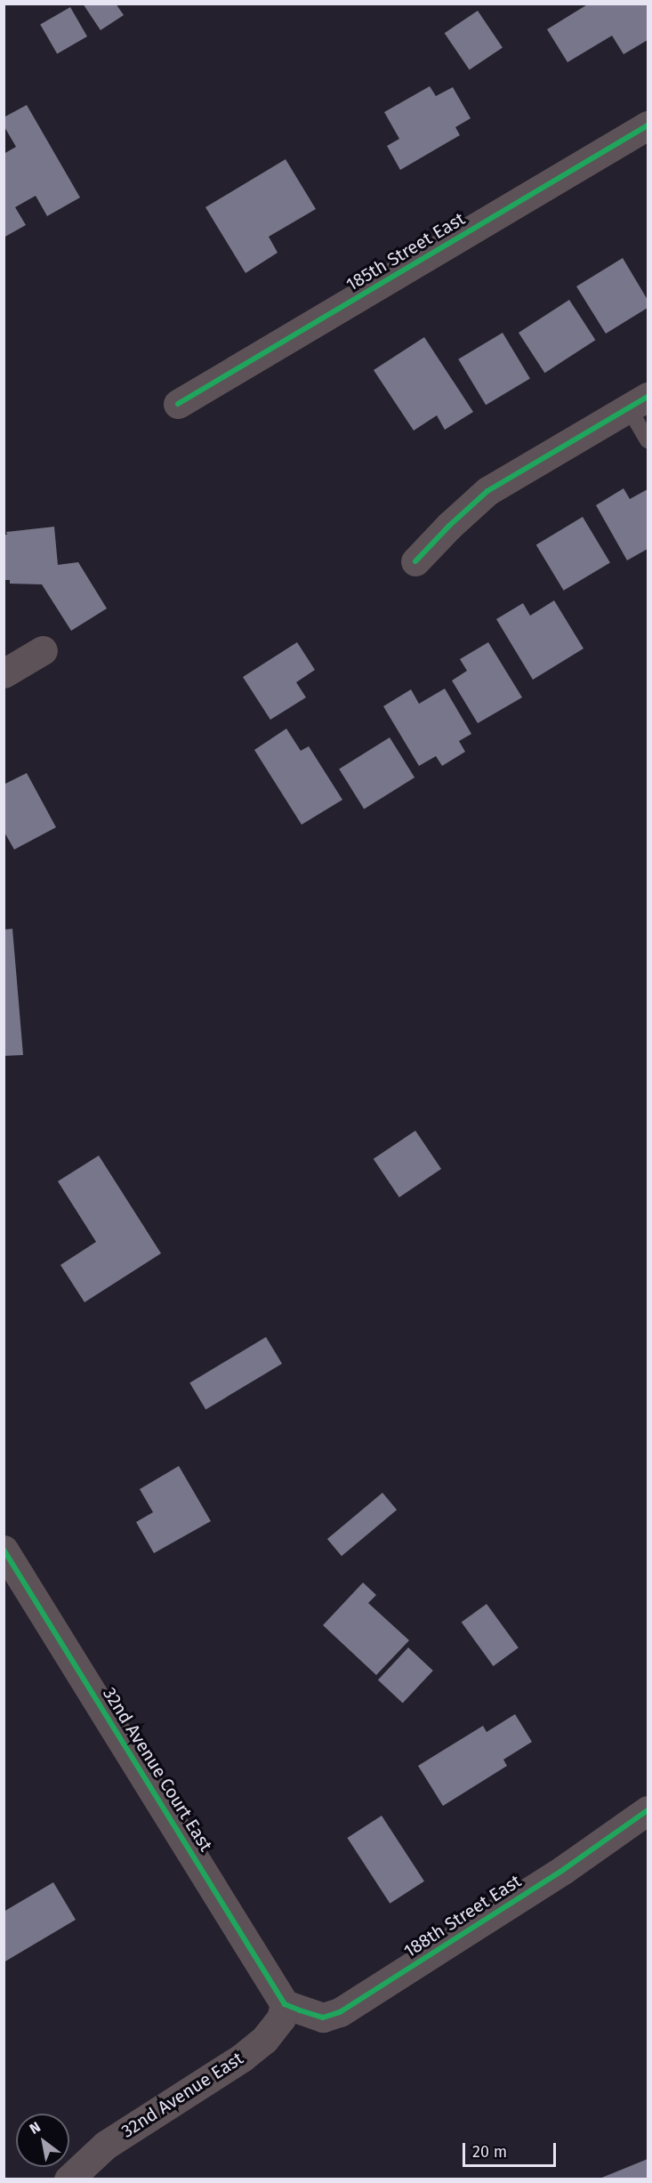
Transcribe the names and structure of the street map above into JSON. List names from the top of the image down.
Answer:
{
  "streets": {
    "street": [
      "185th Street East",
      "32nd Avenue Court East",
      "188th Street East",
      "32nd Avenue East"
    ]
  },
  "crossings": [
    ["32nd Avenue Court East", "188th Street East"],
    ["32nd Avenue Court East", "32nd Avenue East"],
    ["188th Street East", "32nd Avenue East"]
  ],
  "scale_bar": "20 m",
  "north": "top left"
}
